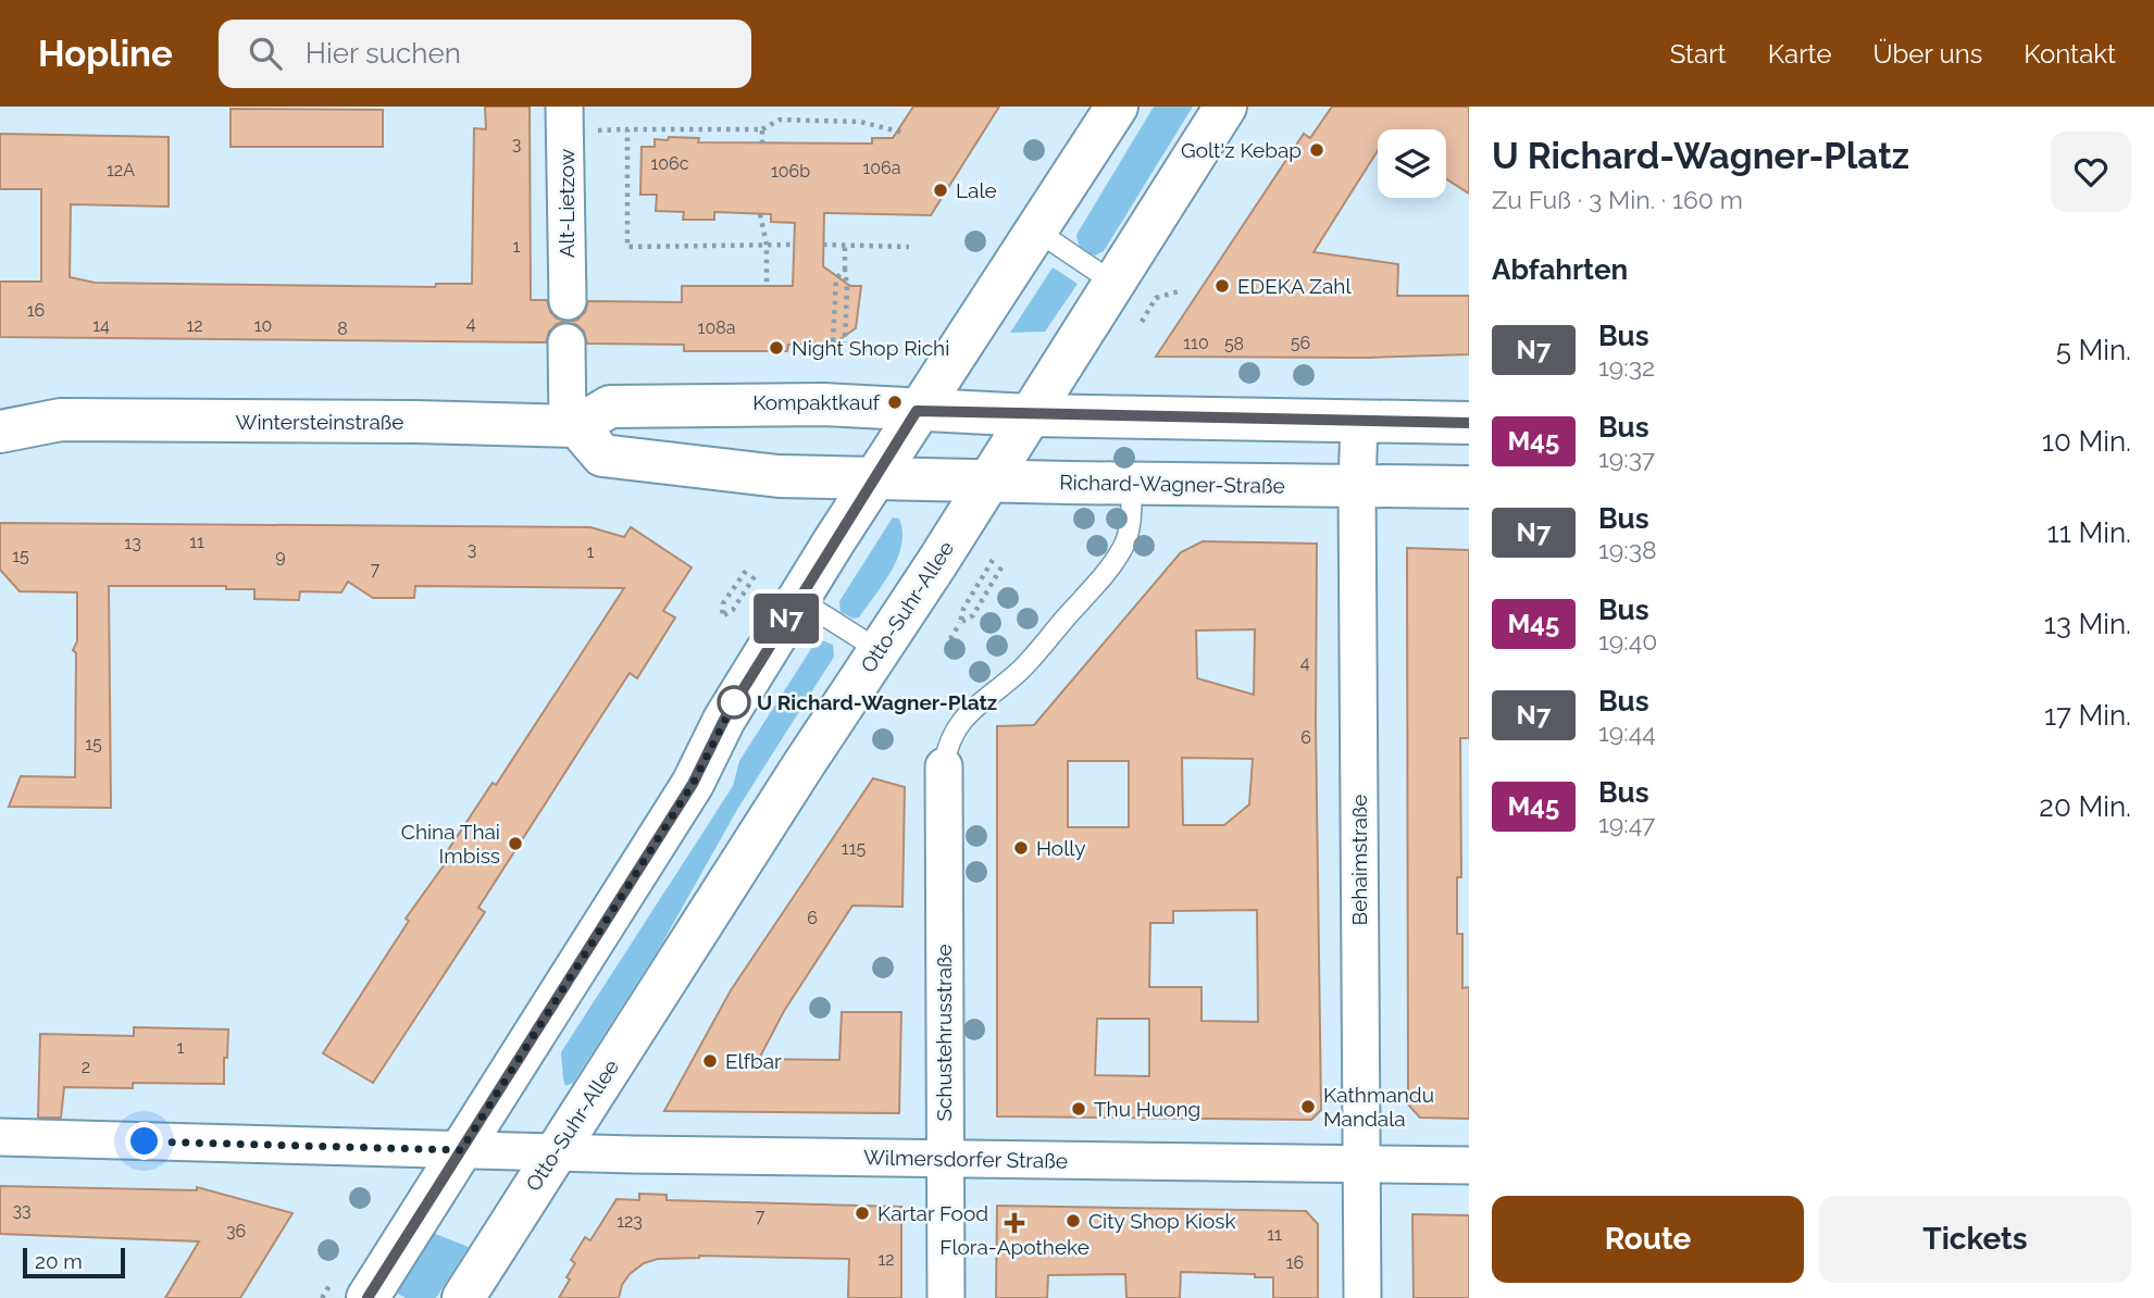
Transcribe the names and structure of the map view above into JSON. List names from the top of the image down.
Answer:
{
  "streets": {
    "main road": ["Wintersteinstraße", "Richard-Wagner-Straße", "Otto-Suhr-Allee"],
    "street": [
      "Alt-Lietzow",
      "Behaimstraße",
      "Schustehrusstraße",
      "Wilmersdorfer Straße"
    ]
  },
  "crossings": [
    ["Richard-Wagner-Straße", "Otto-Suhr-Allee"],
    ["Richard-Wagner-Straße", "Behaimstraße"],
    ["Otto-Suhr-Allee", "Wilmersdorfer Straße"],
    ["Behaimstraße", "Wilmersdorfer Straße"],
    ["Schustehrusstraße", "Wilmersdorfer Straße"]
  ],
  "places": {
    "other": [
      "Golt'z Kebap",
      "Lale",
      "EDEKA Zahl",
      "Night Shop Richi",
      "Kompaktkauf",
      "U Richard-Wagner-Platz",
      "China Thai Imbiss",
      "Holly",
      "Elfbar",
      "Kathmandu Mandala",
      "Thu Huong",
      "Kartar Food",
      "City Shop Kiosk"
    ],
    "health": ["Flora-Apotheke"]
  },
  "lines": ["bus line N7"],
  "house_numbers": [
    "3",
    "106c",
    "106a",
    "12A",
    "106b",
    "1",
    "16",
    "4",
    "14",
    "12",
    "10",
    "108a",
    "8",
    "110",
    "56",
    "58",
    "11",
    "13",
    "3",
    "1",
    "15",
    "9",
    "7",
    "4",
    "6",
    "15",
    "115",
    "6",
    "1",
    "2",
    "33",
    "7",
    "123",
    "36",
    "11",
    "12",
    "16"
  ],
  "scale_bar": "20 m",
  "page": {
    "header": "Hopline",
    "search": "Hier suchen",
    "nav": [
      "Start",
      "Karte",
      "Über uns",
      "Kontakt"
    ],
    "on_map": "N7",
    "heading": [
      ["U Richard-Wagner-Platz", "Zu Fuß · 3 Min. · 160 m"],
      "Abfahrten"
    ],
    "list": [
      {
        "mark": "N7",
        "name": "Bus",
        "note": "19:32",
        "value": "5 Min."
      },
      {
        "mark": "M45",
        "name": "Bus",
        "note": "19:37",
        "value": "10 Min."
      },
      {
        "mark": "N7",
        "name": "Bus",
        "note": "19:38",
        "value": "11 Min."
      },
      {
        "mark": "M45",
        "name": "Bus",
        "note": "19:40",
        "value": "13 Min."
      },
      {
        "mark": "N7",
        "name": "Bus",
        "note": "19:44",
        "value": "17 Min."
      },
      {
        "mark": "M45",
        "name": "Bus",
        "note": "19:47",
        "value": "20 Min."
      }
    ],
    "buttons": ["Route", "Tickets"],
    "scale": "20 m"
  }
}
